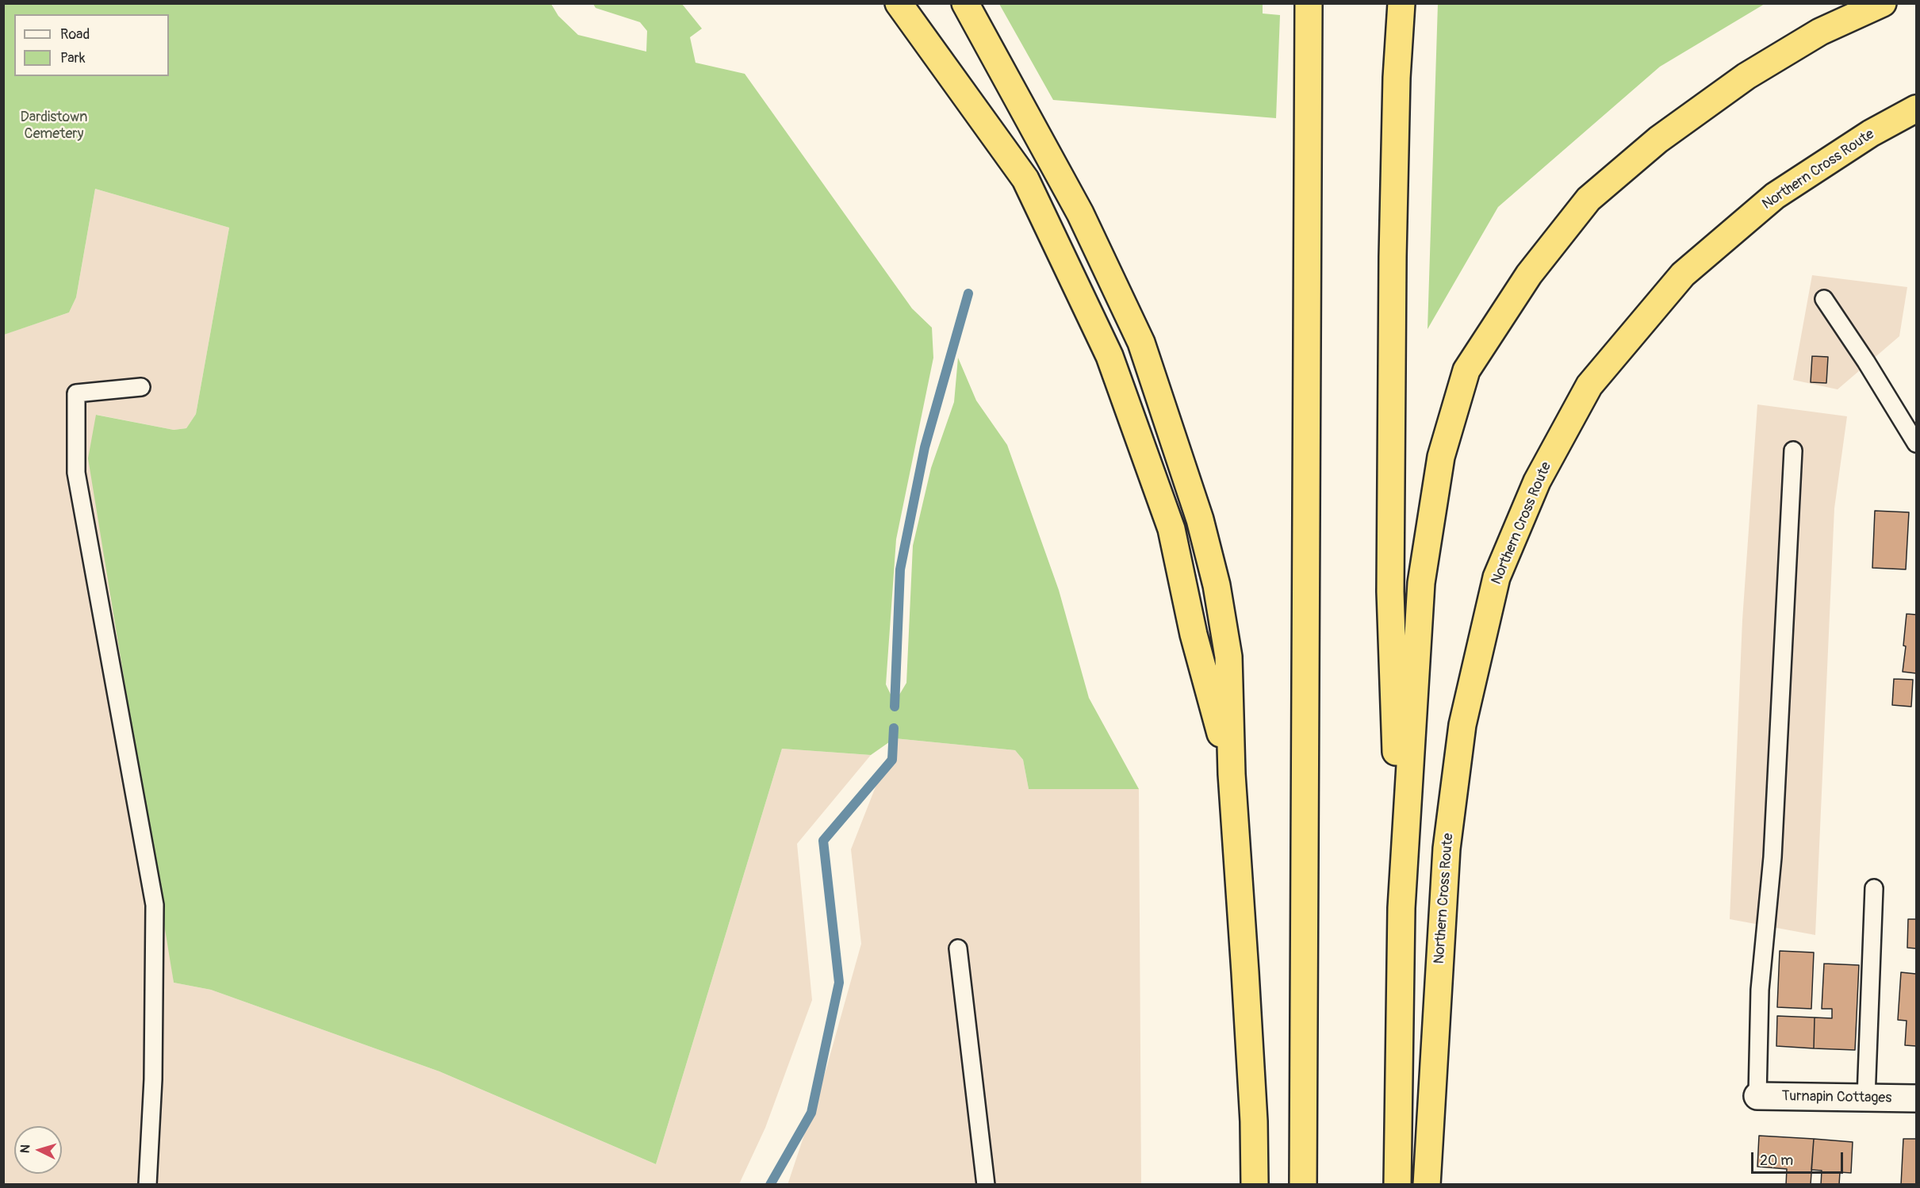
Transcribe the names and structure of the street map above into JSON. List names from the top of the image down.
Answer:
{
  "streets": {
    "highway": ["Northern Cross Route"],
    "street": ["Turnapin Cottages"]
  },
  "parks": ["Dardistown Cemetery"],
  "legend": ["Road", "Park"],
  "scale_bar": "20 m",
  "north": "left"
}
